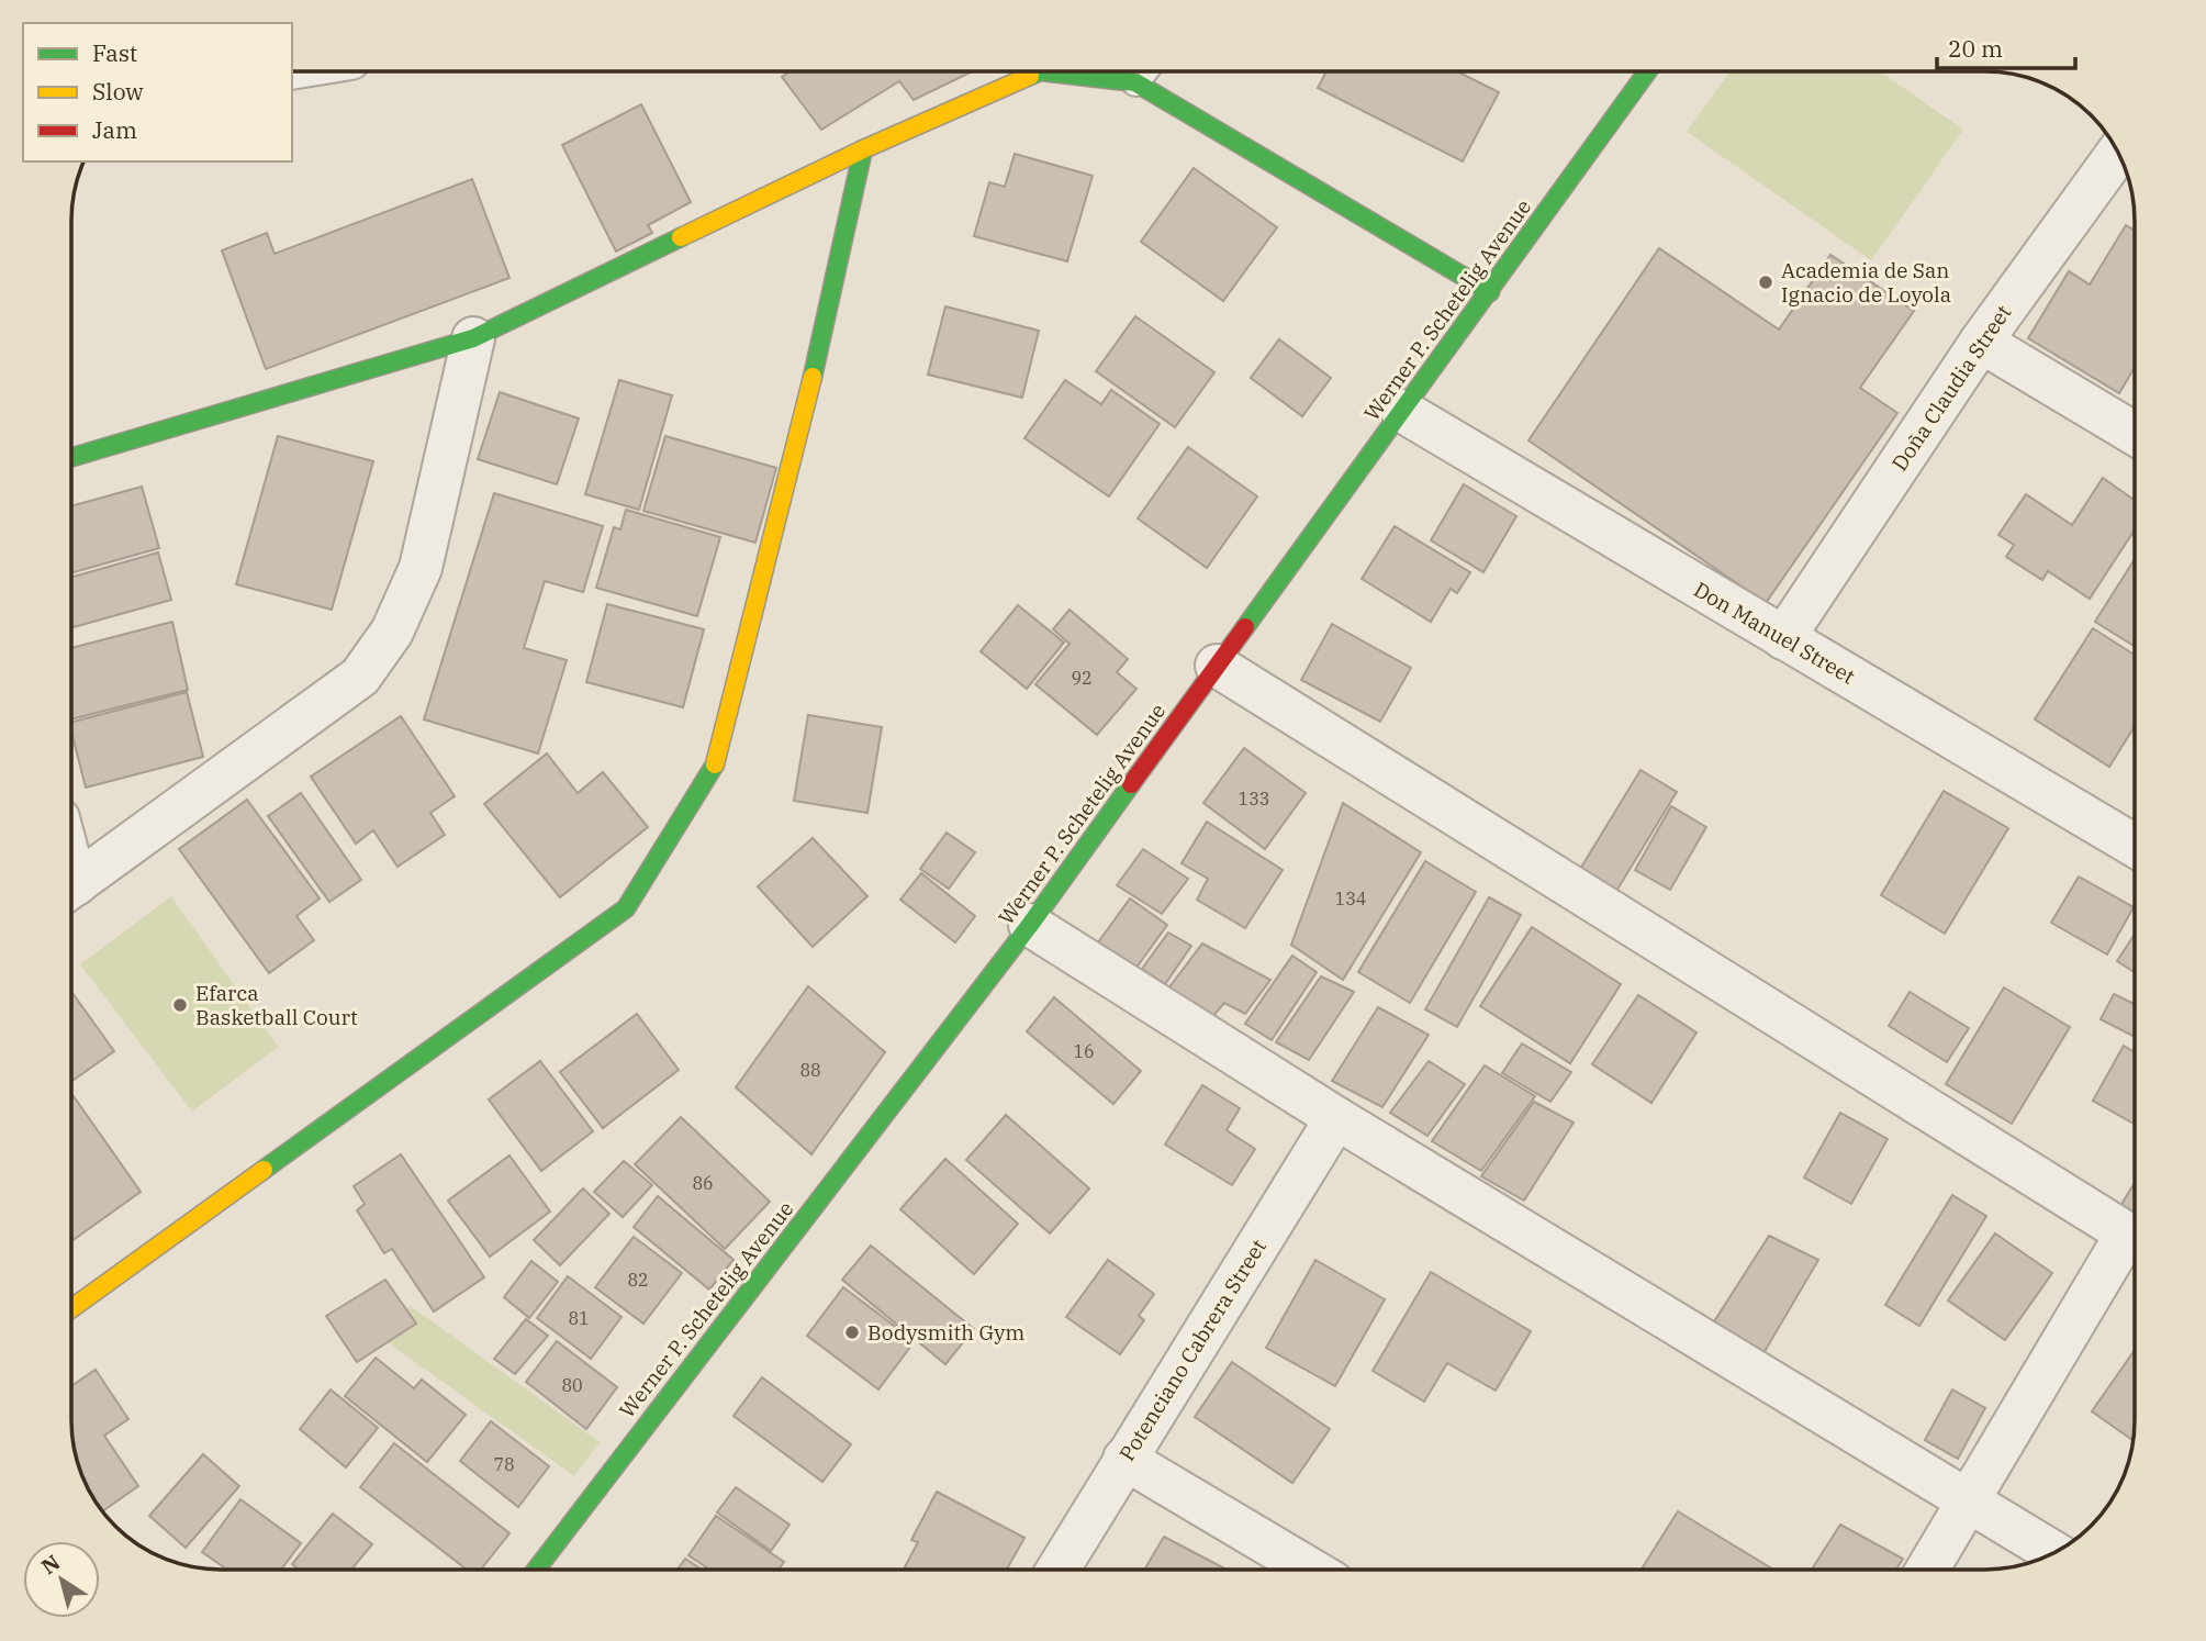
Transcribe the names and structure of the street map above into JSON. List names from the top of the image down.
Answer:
{
  "streets": {
    "street": [
      "Werner P. Schetelig Avenue",
      "Doña Claudia Street",
      "Don Manuel Street",
      "Potenciano Cabrera Street"
    ]
  },
  "crossings": [
    ["Werner P. Schetelig Avenue", "Don Manuel Street"],
    ["Doña Claudia Street", "Don Manuel Street"]
  ],
  "places": ["Academia de San Ignacio de Loyola", "Efarca Basketball Court", "Bodysmith Gym"],
  "house_numbers": [
    "92",
    "133",
    "134",
    "16",
    "88",
    "86",
    "82",
    "81",
    "80",
    "78"
  ],
  "legend": ["Fast", "Slow", "Jam"],
  "scale_bar": "20 m",
  "north": "top left"
}
